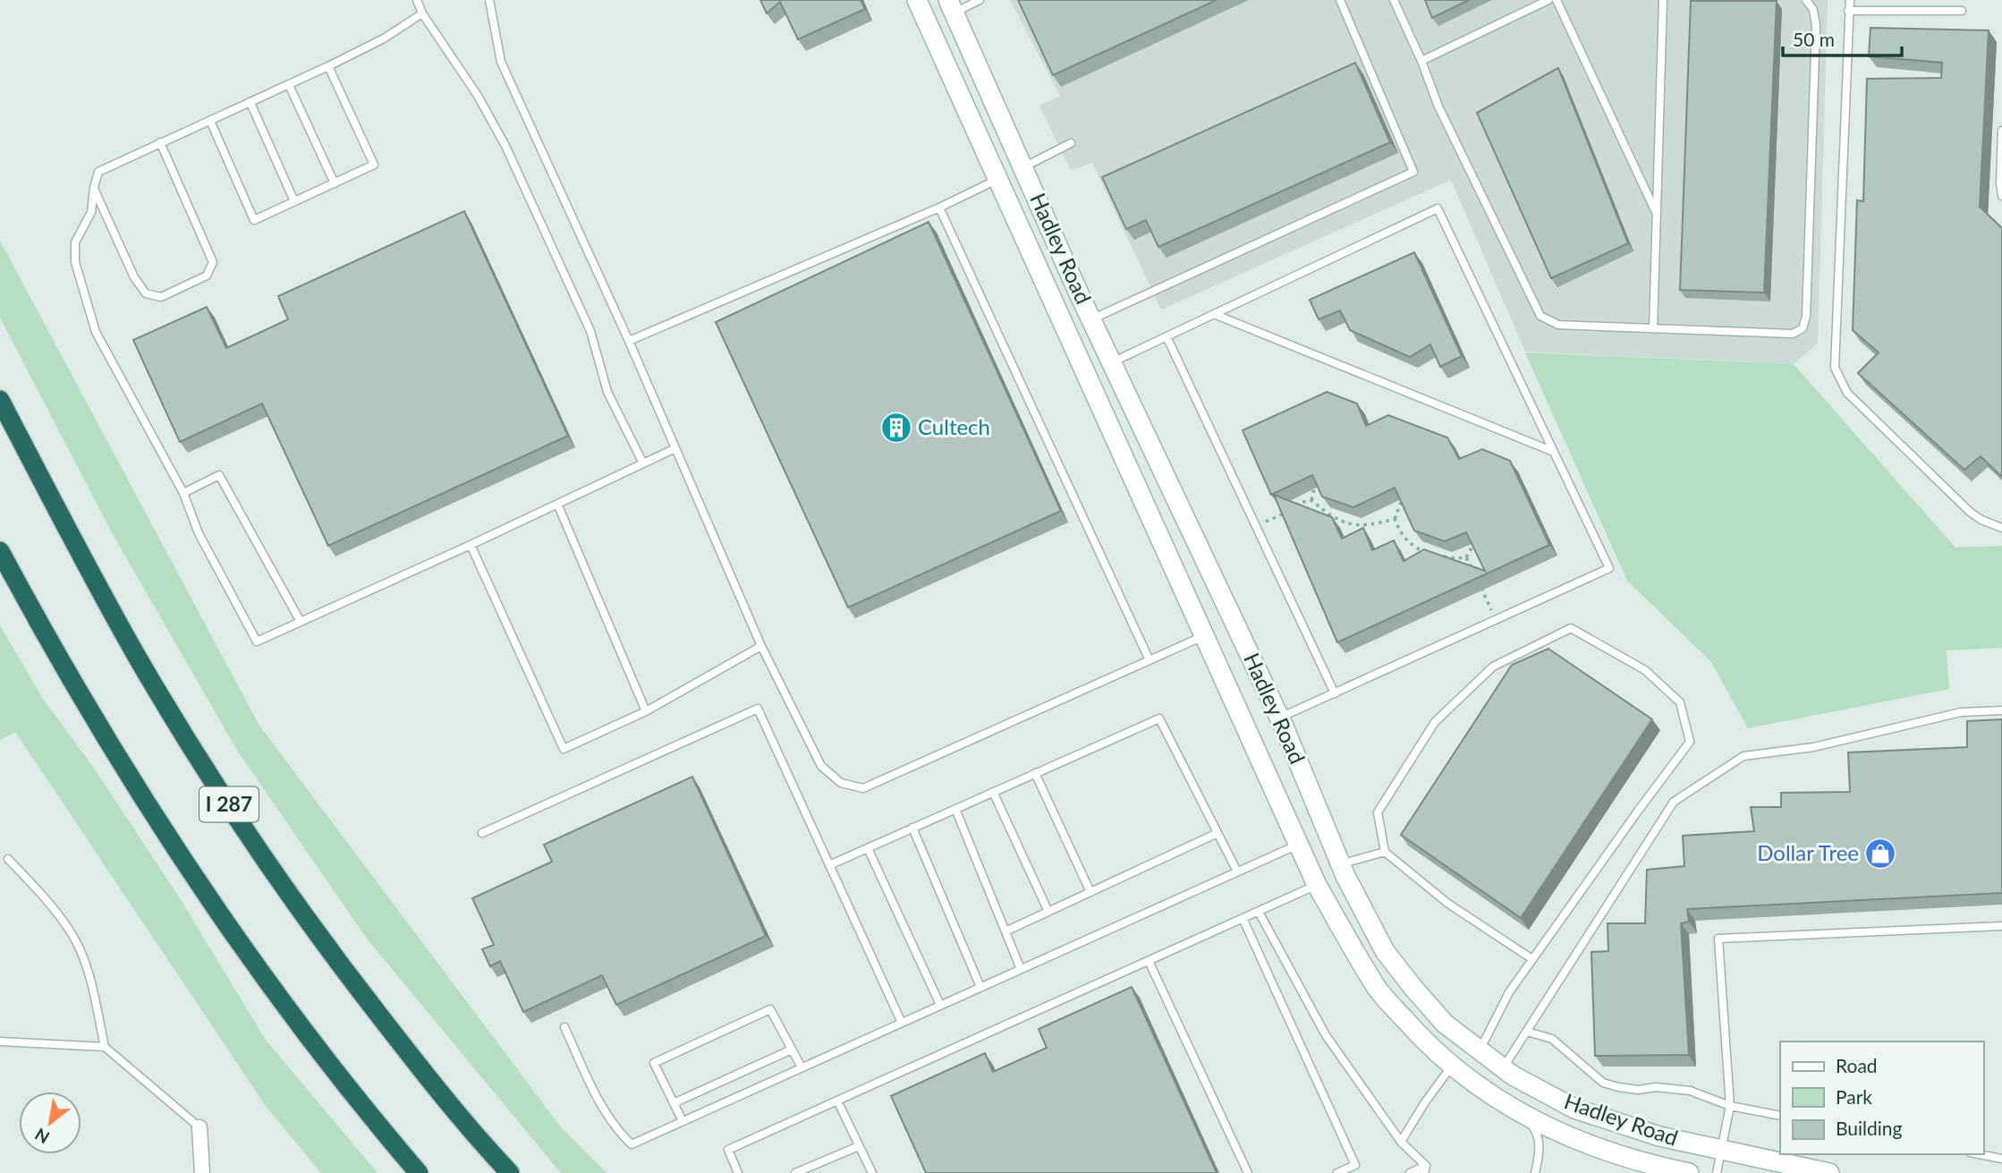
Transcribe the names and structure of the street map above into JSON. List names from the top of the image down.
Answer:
{
  "streets": {
    "highway": ["I 287"],
    "main road": ["Hadley Road"]
  },
  "places": {
    "building": ["Cultech"],
    "shop": ["Dollar Tree"]
  },
  "legend": ["Road", "Park", "Building"],
  "scale_bar": "50 m",
  "north": "bottom left"
}
